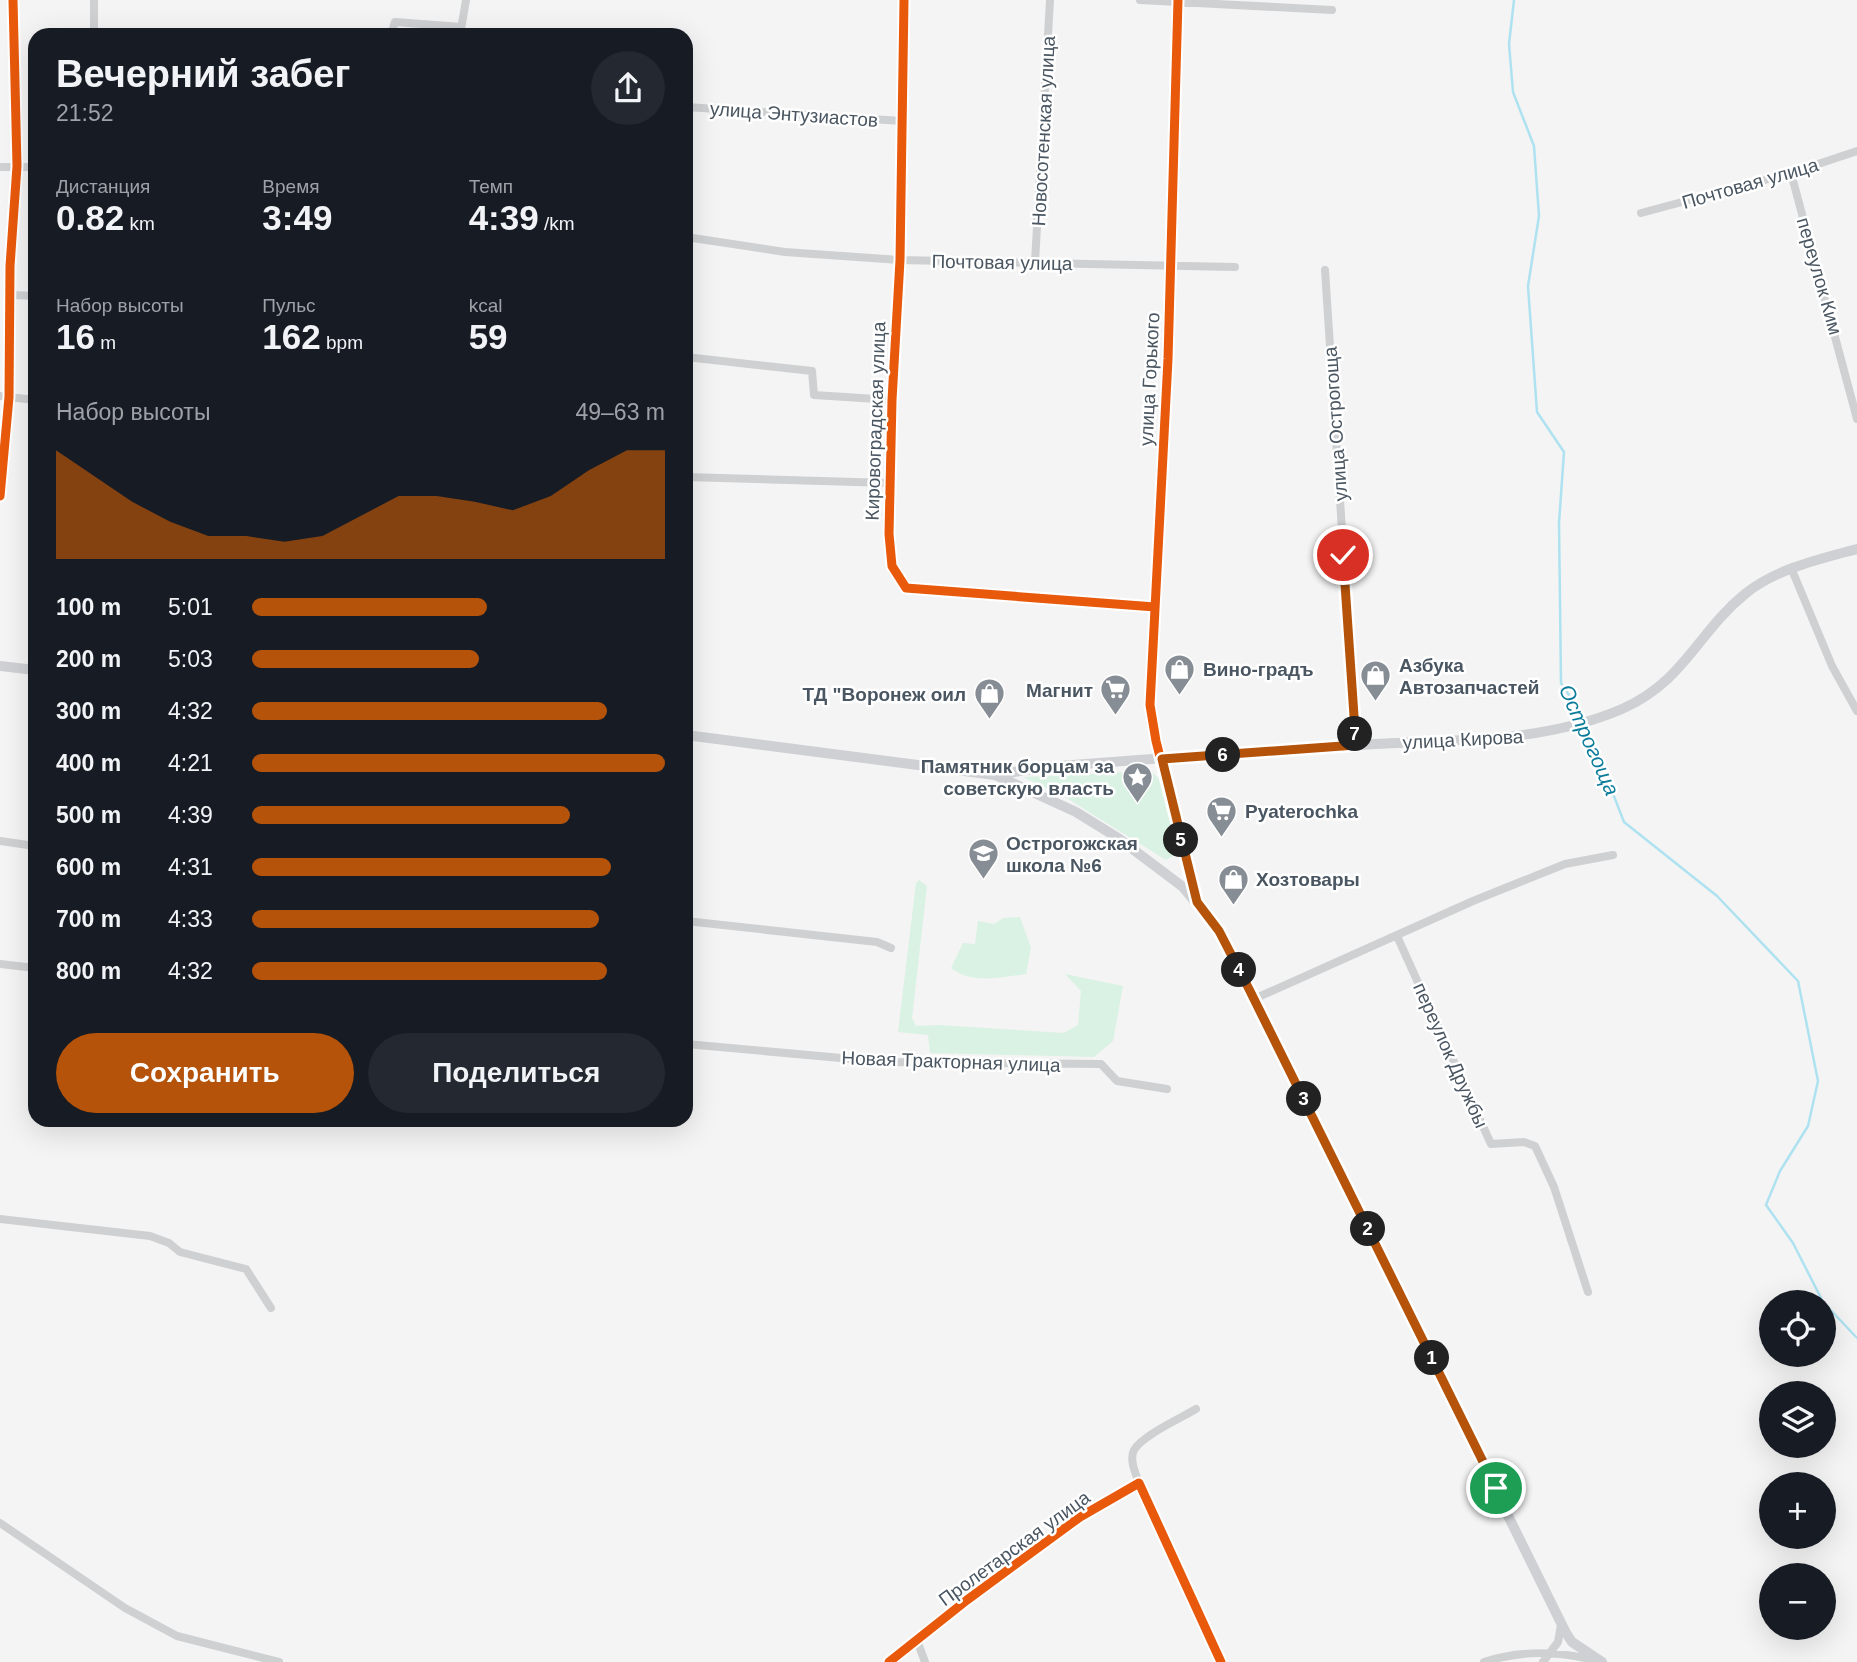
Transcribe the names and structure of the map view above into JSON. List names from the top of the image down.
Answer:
{
  "streets": {
    "main road": ["улица Кирова"],
    "street": [
      "улица Энтузиастов",
      "Новосотенская улица",
      "Почтовая улица",
      "переулок Ким",
      "улица Горького",
      "Кировоградская улица",
      "улица Острогоща",
      "переулок Дружбы",
      "Новая Тракторная улица",
      "Пролетарская улица"
    ]
  },
  "crossings": [
    ["улица Энтузиастов", "Кировоградская улица"],
    ["Новосотенская улица", "Почтовая улица"],
    ["Почтовая улица", "переулок Ким"],
    ["Почтовая улица", "улица Горького"],
    ["Почтовая улица", "Кировоградская улица"],
    ["улица Горького", "Кировоградская улица"],
    ["улица Горького", "улица Кирова"],
    ["улица Острогоща", "улица Кирова"]
  ],
  "water": ["Острогоща"],
  "places": {
    "shop": [
      "Вино-градъ",
      "Азбука Автозапчастей",
      "ТД \"Воронеж оил",
      "Хозтовары"
    ],
    "supermarket": ["Магнит", "Pyaterochka"],
    "place": ["Памятник борцам за советскую власть"],
    "school or university": ["Острогожская школа №6"]
  },
  "page": {
    "heading": ["Вечерний забег", "21:52"],
    "stats": [
      ["Дистанция", "0.82 km"],
      ["Время", "3:49"],
      ["Темп", "4:39 /km"],
      ["Набор высоты", "16 m"],
      ["Пульс", "162 bpm"],
      ["kcal", "59"]
    ],
    "chart": ["Набор высоты", "49–63 m"],
    "list": [
      {
        "name": "100 m",
        "note": "5:01"
      },
      {
        "name": "200 m",
        "note": "5:03"
      },
      {
        "name": "300 m",
        "note": "4:32"
      },
      {
        "name": "400 m",
        "note": "4:21"
      },
      {
        "name": "500 m",
        "note": "4:39"
      },
      {
        "name": "600 m",
        "note": "4:31"
      },
      {
        "name": "700 m",
        "note": "4:33"
      },
      {
        "name": "800 m",
        "note": "4:32"
      }
    ],
    "pins": [
      "7",
      "6",
      "5",
      "4",
      "3",
      "2",
      "1"
    ],
    "buttons": ["Сохранить", "Поделиться"],
    "map_buttons": ["+", "−"]
  }
}
